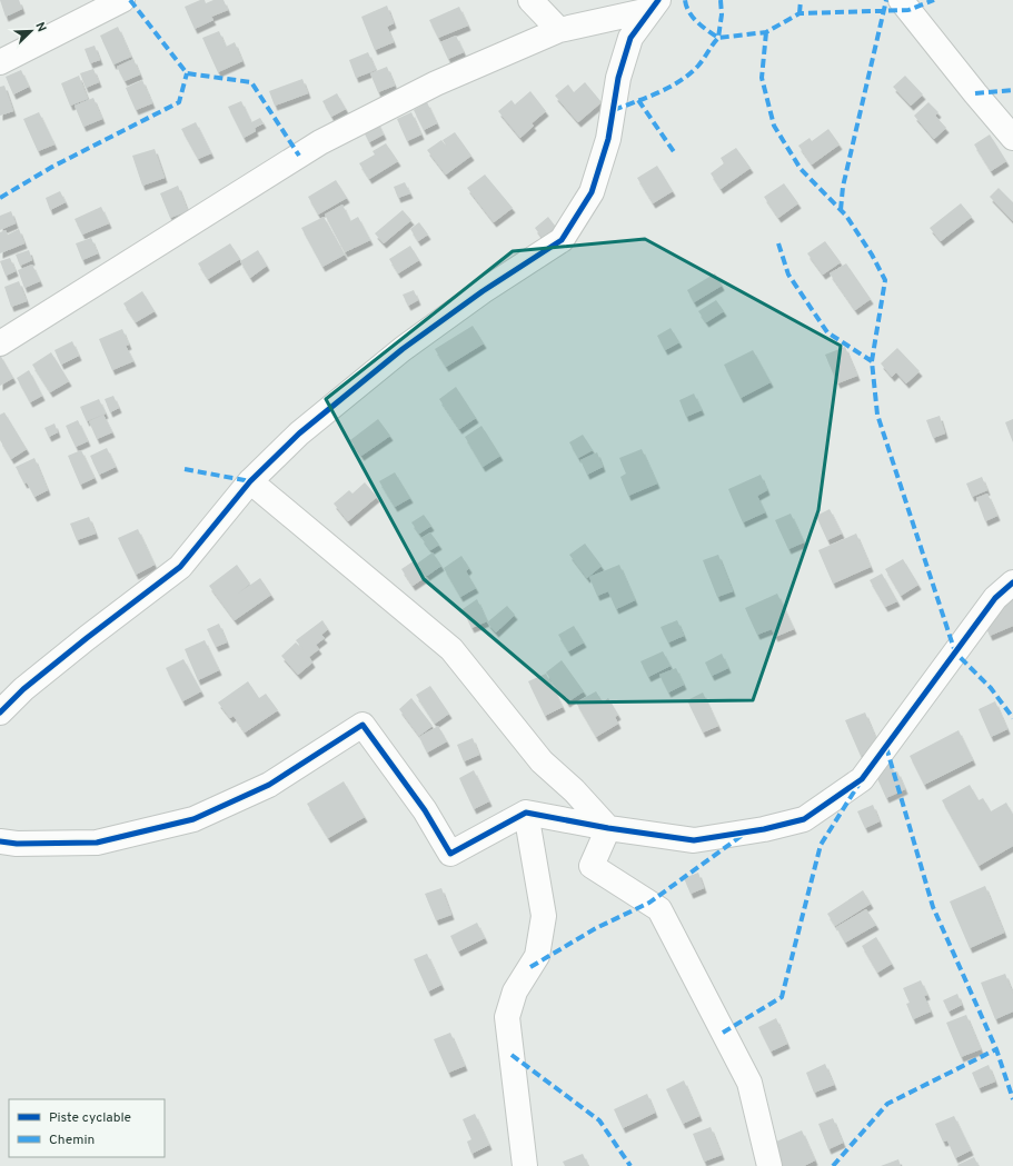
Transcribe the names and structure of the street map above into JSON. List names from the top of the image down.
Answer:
{
  "legend": ["Piste cyclable", "Chemin"],
  "north": "top right"
}
